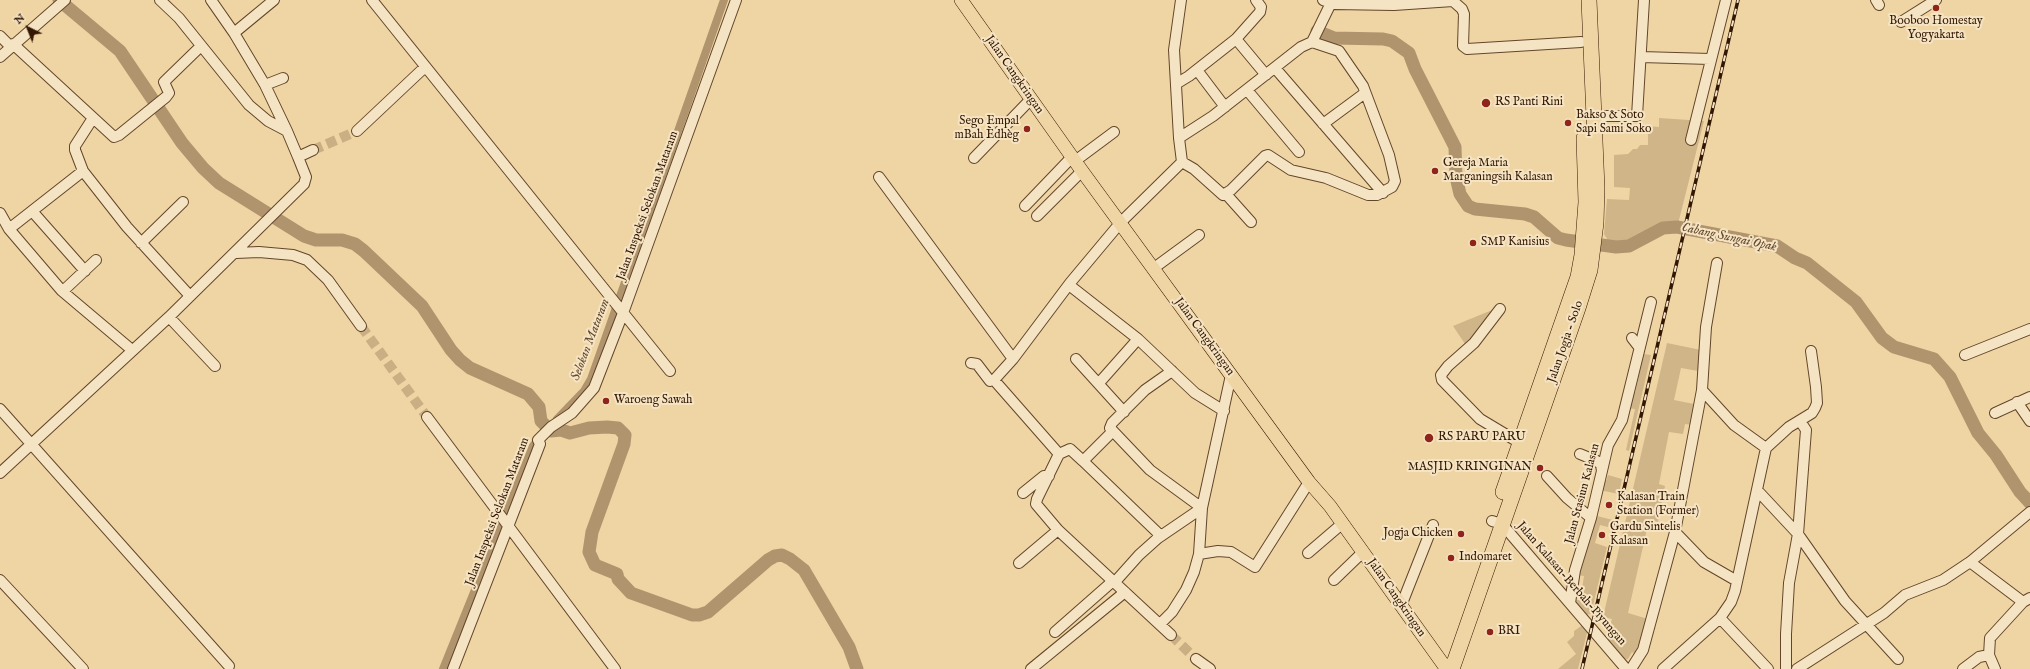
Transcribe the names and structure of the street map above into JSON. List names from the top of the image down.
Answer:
{
  "streets": {
    "highway": ["Jalan Jogja - Solo"],
    "main road": ["Jalan Cangkringan"],
    "street": ["Jalan Inspeksi Selokan Mataram", "Jalan Stasiun Kalasan", "Jalan Kalasan-Berbah-Piyungan"]
  },
  "crossings": [
    ["Jalan Cangkringan", "Jalan Jogja - Solo"],
    ["Jalan Jogja - Solo", "Jalan Kalasan-Berbah-Piyungan"],
    ["Jalan Stasiun Kalasan", "Jalan Kalasan-Berbah-Piyungan"]
  ],
  "water": ["Cabang Sungai Opak", "Selokan Mataram"],
  "places": [
    "Booboo Homestay Yogyakarta",
    "RS Panti Rini",
    "Bakso & Soto Sapi Sami Soko",
    "Sego Empal mBah Èdhèg",
    "Gereja Maria Marganingsih Kalasan",
    "SMP Kanisius",
    "Waroeng Sawah",
    "RS PARU PARU",
    "MASJID KRINGINAN",
    "Kalasan Train Station (Former)",
    "Jogja Chicken",
    "Gardu Sintelis Kalasan",
    "Indomaret",
    "BRI"
  ],
  "north": "top left"
}
